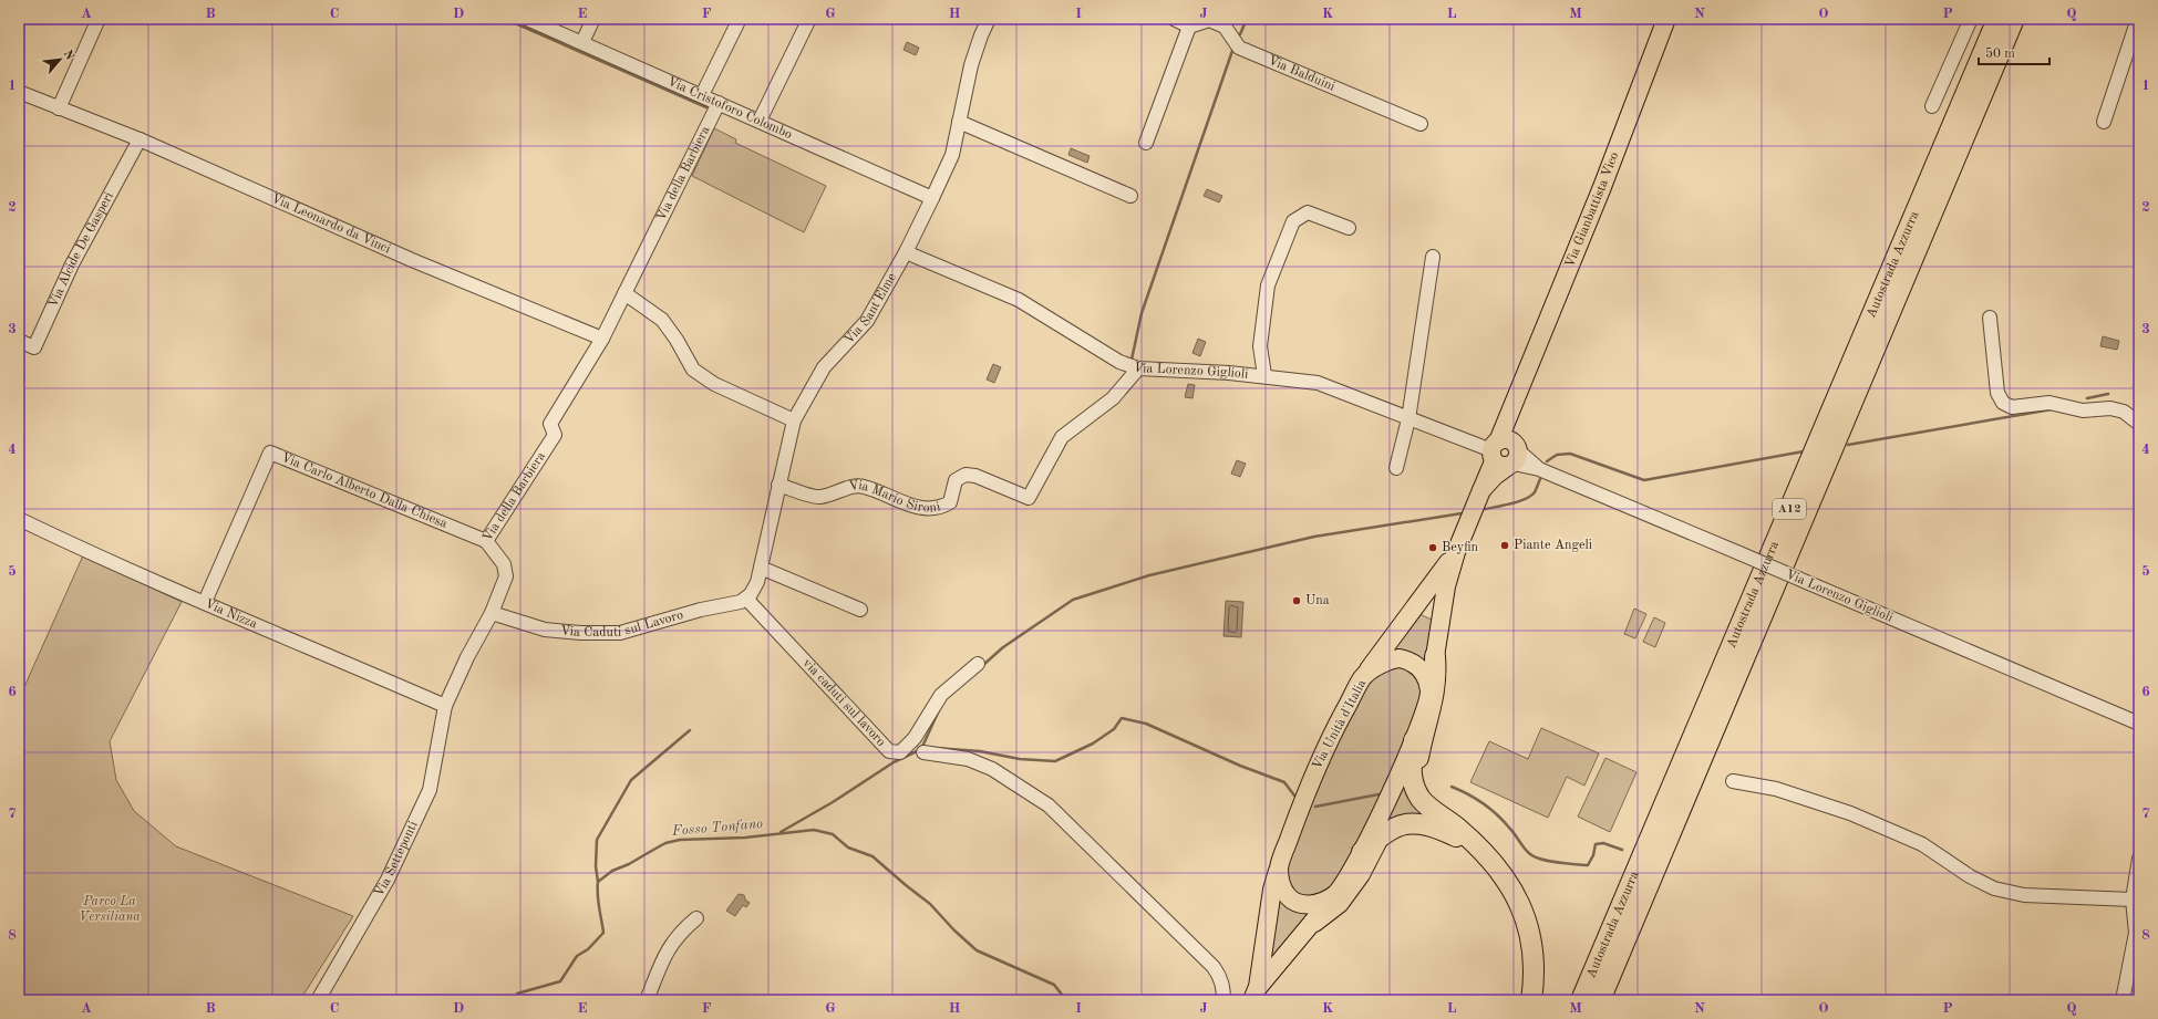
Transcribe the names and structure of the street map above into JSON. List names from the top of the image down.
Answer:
{
  "streets": {
    "highway": ["Autostrada Azzurra", "A12"],
    "main road": ["Via Gianbattista Vico", "Via Unità d'Italia"],
    "street": [
      "Via Balduini",
      "Via Cristoforo Colombo",
      "Via della Barbiera",
      "Via Leonardo da Vinci",
      "Via Alcide De Gasperi",
      "Via Sant'Elme",
      "Via Lorenzo Giglioli",
      "Via Carlo Alberto Dalla Chiesa",
      "Via Mario Sironi",
      "Via Nizza",
      "Via Caduti sul Lavoro",
      "via caduti sul lavoro",
      "Via Setteponti"
    ]
  },
  "crossings": [
    ["Via Cristoforo Colombo", "Via della Barbiera"],
    ["Via Cristoforo Colombo", "Via Sant'Elme"],
    ["Via della Barbiera", "Via Leonardo da Vinci"],
    ["Via della Barbiera", "Via Carlo Alberto Dalla Chiesa"],
    ["Via della Barbiera", "Via Nizza"],
    ["Via della Barbiera", "Via Caduti sul Lavoro"],
    ["Via della Barbiera", "Via Setteponti"],
    ["Via Gianbattista Vico", "Via Lorenzo Giglioli"],
    ["Via Leonardo da Vinci", "Via Alcide De Gasperi"],
    ["Via Sant'Elme", "Via Lorenzo Giglioli"],
    ["Via Sant'Elme", "Via Mario Sironi"],
    ["Via Sant'Elme", "Via Caduti sul Lavoro"],
    ["Via Sant'Elme", "via caduti sul lavoro"],
    ["Via Lorenzo Giglioli", "Via Mario Sironi"],
    ["Via Carlo Alberto Dalla Chiesa", "Via Nizza"],
    ["Via Nizza", "Via Setteponti"],
    ["Via Caduti sul Lavoro", "via caduti sul lavoro"]
  ],
  "water": ["Fosso Tonfano"],
  "parks": ["Parco La Versiliana"],
  "places": ["Piante Angeli", "Beyfin", "Una"],
  "scale_bar": "50 m",
  "north": "top right",
  "grid": {
    "columns": [
      "A",
      "B",
      "C",
      "D",
      "E",
      "F",
      "G",
      "H",
      "I",
      "J",
      "K",
      "L",
      "M",
      "N",
      "O",
      "P",
      "Q"
    ],
    "rows": [
      "1",
      "2",
      "3",
      "4",
      "5",
      "6",
      "7",
      "8"
    ]
  }
}
